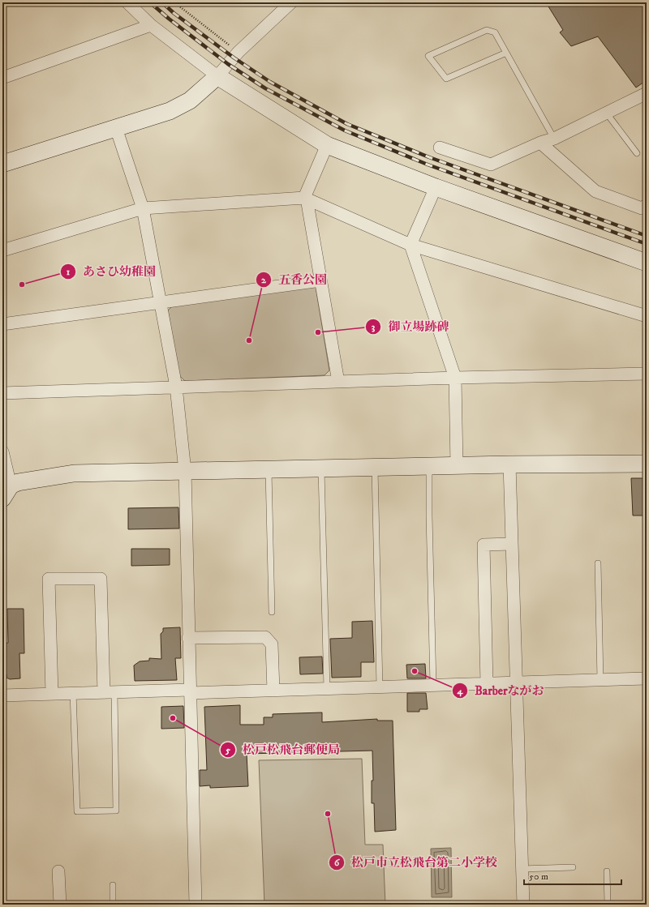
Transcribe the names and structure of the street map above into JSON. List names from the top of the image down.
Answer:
{
  "places": [
    "あさひ幼稚園",
    "御立場跡碑",
    "五香公園",
    "Barberながお",
    "松戸松飛台郵便局",
    "松戸市立松飛台第二小学校"
  ],
  "scale_bar": "50 m"
}
